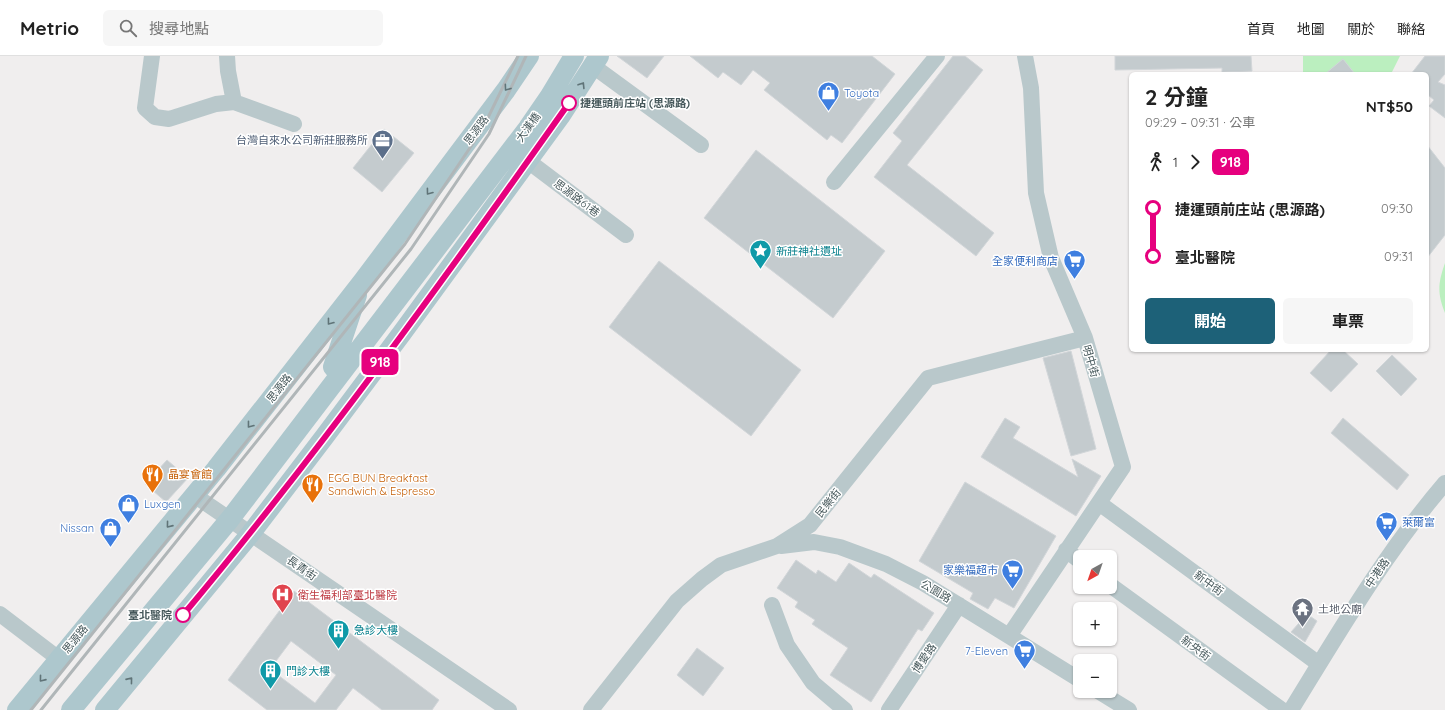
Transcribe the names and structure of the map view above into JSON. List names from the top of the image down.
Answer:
{
  "streets": {
    "main road": ["大漢橋", "思源路"],
    "street": [
      "思源路61巷",
      "明中街",
      "民樂街",
      "長青街",
      "中港路",
      "新中街",
      "公園路",
      "新央街",
      "博愛路"
    ]
  },
  "crossings": [
    ["思源路", "長青街"],
    ["明中街", "民樂街"],
    ["明中街", "新中街"],
    ["明中街", "公園路"],
    ["民樂街", "公園路"],
    ["中港路", "新中街"],
    ["公園路", "博愛路"]
  ],
  "places": {
    "other": ["捷運頭前庄站 (思源路)", "臺北醫院"],
    "shop": ["Toyota", "Luxgen", "Nissan"],
    "office": ["台灣自來水公司新莊服務所"],
    "place": ["新莊神社遺址"],
    "supermarket": [
      "全家便利商店",
      "萊爾富",
      "家樂福超市",
      "7-Eleven"
    ],
    "restaurant": ["晶宴會館", "EGG BUN Breakfast Sandwich & Espresso"],
    "hospital": ["衛生福利部臺北醫院"],
    "temple": ["土地公廟"],
    "building": ["急診大樓", "門診大樓"]
  },
  "lines": ["bus line 918"],
  "north": "bottom left",
  "page": {
    "header": "Metrio",
    "search": "搜尋地點",
    "nav": [
      "首頁",
      "地圖",
      "關於",
      "聯絡"
    ],
    "on_map": "918",
    "heading": ["2 分鐘", "09:29 – 09:31 · 公車", "NT$50"],
    "legs": ["1", "918"],
    "list": [
      {
        "name": "捷運頭前庄站 (思源路)",
        "value": "09:30"
      },
      {
        "name": "臺北醫院",
        "value": "09:31"
      }
    ],
    "buttons": ["開始", "車票"],
    "map_buttons": ["+", "−"]
  }
}
